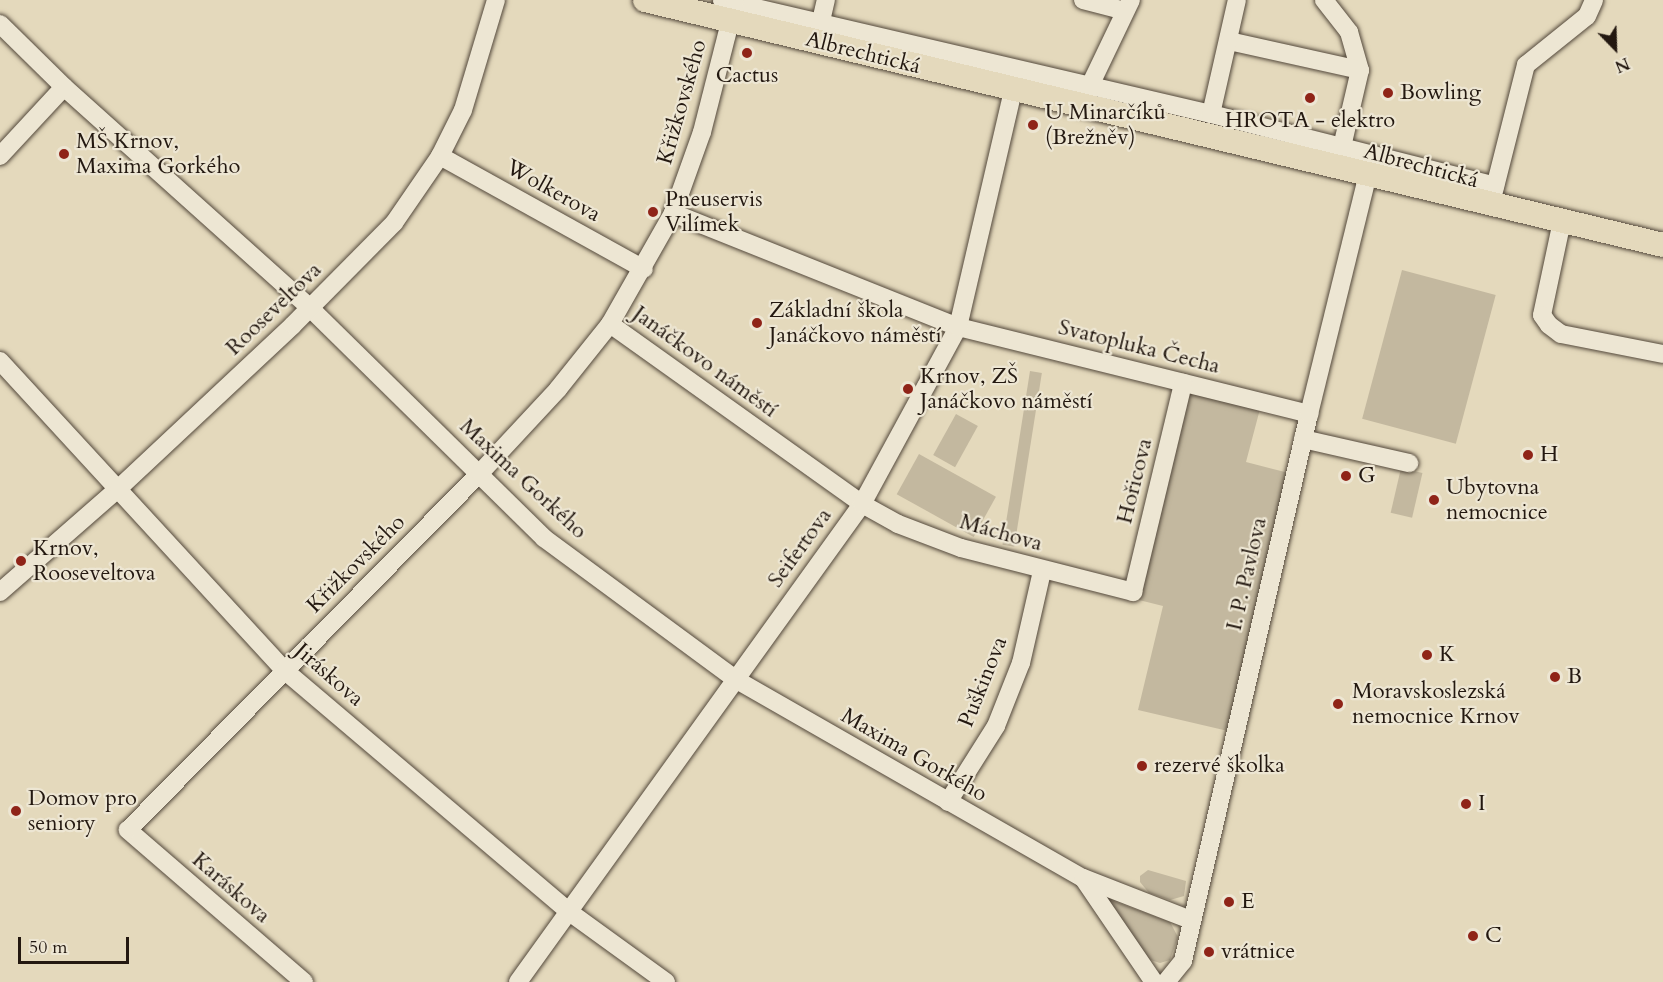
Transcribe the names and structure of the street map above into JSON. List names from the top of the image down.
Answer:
{
  "streets": {
    "main road": ["Albrechtická"],
    "street": [
      "Křižkovského",
      "Wolkerova",
      "Rooseveltova",
      "Svatopluka Čecha",
      "Janáčkovo náměstí",
      "Maxima Gorkého",
      "Hořicova",
      "Máchova",
      "Seifertova",
      "I. P. Pavlova",
      "Jiráskova",
      "Puškinova",
      "Karáskova"
    ]
  },
  "crossings": [
    ["Albrechtická", "Křižkovského"],
    ["Albrechtická", "Seifertova"],
    ["Albrechtická", "I. P. Pavlova"],
    ["Křižkovského", "Janáčkovo náměstí"],
    ["Křižkovského", "Maxima Gorkého"],
    ["Křižkovského", "Jiráskova"],
    ["Křižkovského", "Karáskova"],
    ["Wolkerova", "Rooseveltova"],
    ["Wolkerova", "Janáčkovo náměstí"],
    ["Rooseveltova", "Maxima Gorkého"],
    ["Rooseveltova", "Jiráskova"],
    ["Svatopluka Čecha", "Hořicova"],
    ["Svatopluka Čecha", "Seifertova"],
    ["Svatopluka Čecha", "I. P. Pavlova"],
    ["Janáčkovo náměstí", "Máchova"],
    ["Janáčkovo náměstí", "Seifertova"],
    ["Maxima Gorkého", "Seifertova"],
    ["Maxima Gorkého", "I. P. Pavlova"],
    ["Maxima Gorkého", "Puškinova"],
    ["Hořicova", "Máchova"],
    ["Máchova", "Seifertova"],
    ["Máchova", "Puškinova"],
    ["Seifertova", "Jiráskova"]
  ],
  "places": [
    "Cactus",
    "Bowling",
    "HROTA - elektro",
    "U Minarčíků (Brežněv)",
    "MŠ Krnov, Maxima Gorkého",
    "Pneuservis Vilímek",
    "Základní škola Janáčkovo náměstí",
    "Krnov, ZŠ Janáčkovo náměstí",
    "H",
    "G",
    "Ubytovna nemocnice",
    "Krnov, Rooseveltova",
    "K",
    "B",
    "Moravskoslezská nemocnice Krnov",
    "rezervé školka",
    "I",
    "Domov pro seniory",
    "E",
    "C",
    "vrátnice"
  ],
  "scale_bar": "50 m",
  "north": "bottom right"
}
